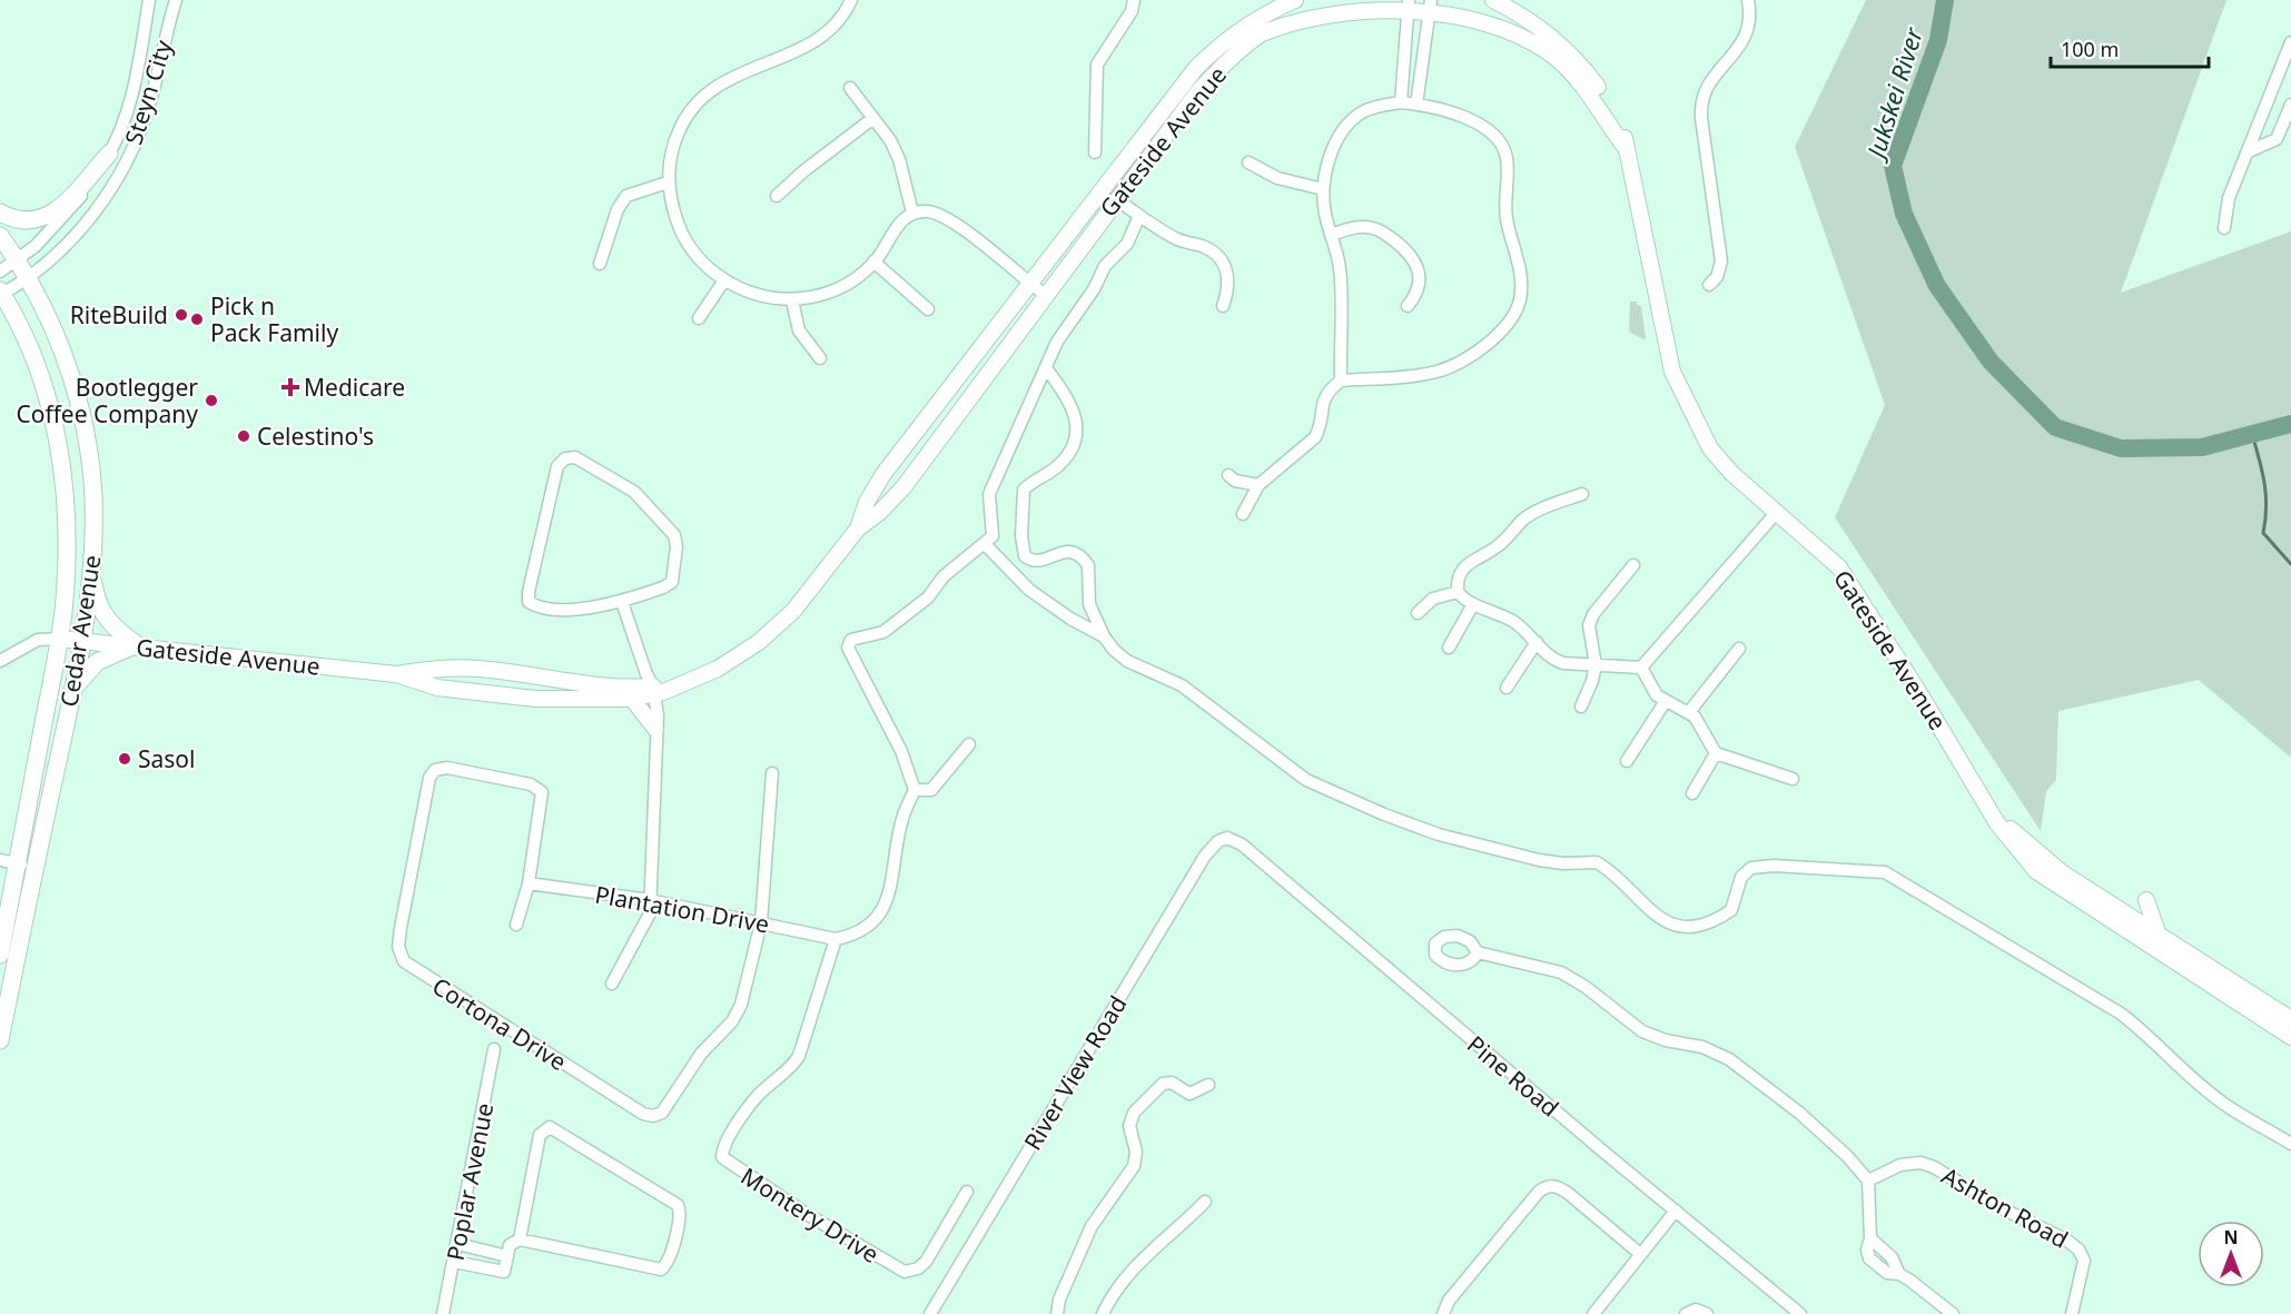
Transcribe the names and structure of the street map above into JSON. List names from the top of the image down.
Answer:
{
  "streets": {
    "main road": ["Cedar Avenue"],
    "street": [
      "Steyn City",
      "Gateside Avenue",
      "Plantation Drive",
      "Cortona Drive",
      "River View Road",
      "Pine Road",
      "Poplar Avenue",
      "Ashton Road",
      "Montery Drive"
    ]
  },
  "crossings": [
    ["Steyn City", "Cedar Avenue"],
    ["Gateside Avenue", "Cedar Avenue"],
    ["Plantation Drive", "Cortona Drive"],
    ["Plantation Drive", "Montery Drive"],
    ["River View Road", "Pine Road"]
  ],
  "water": ["Jukskei River"],
  "places": {
    "other": [
      "RiteBuild",
      "Pick n Pack Family",
      "Bootlegger Coffee Company",
      "Celestino's",
      "Sasol"
    ],
    "health": ["Medicare"]
  },
  "scale_bar": "100 m",
  "north": "top"
}
